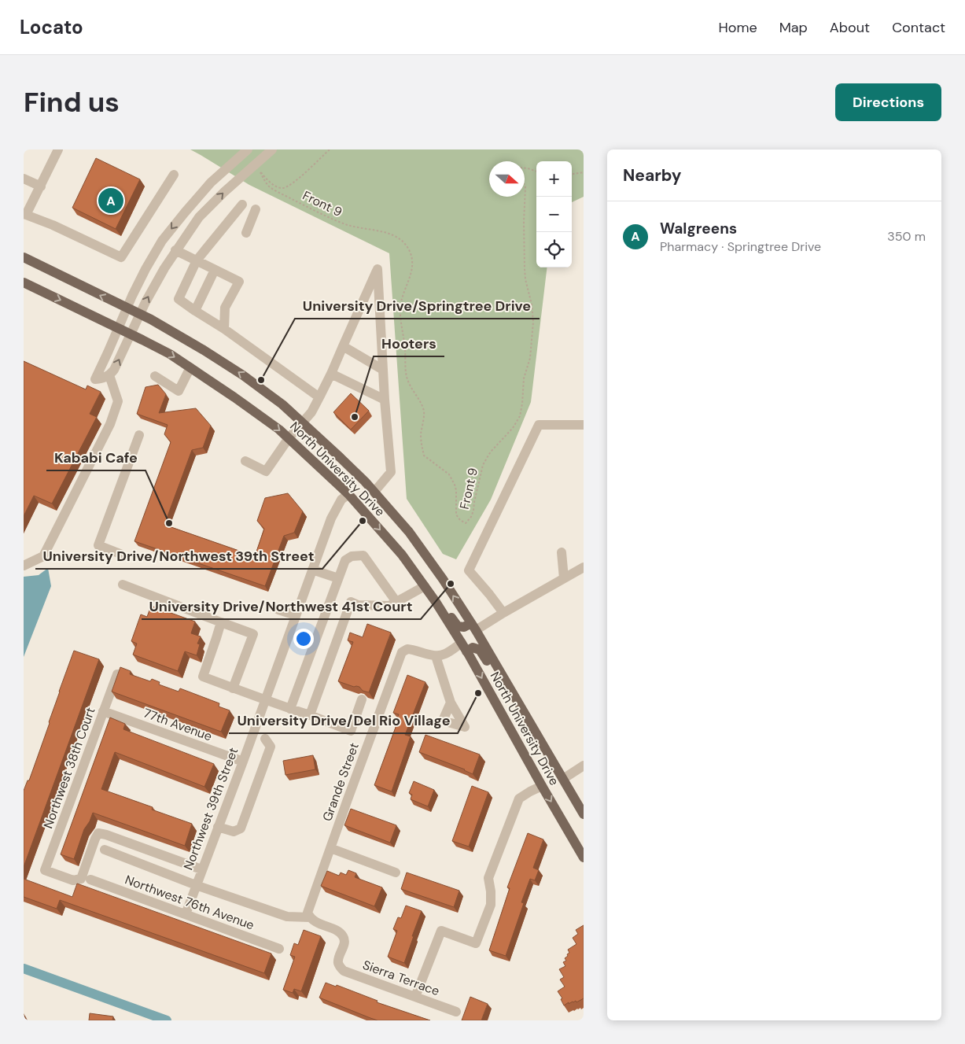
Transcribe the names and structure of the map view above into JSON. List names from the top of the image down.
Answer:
{
  "streets": {
    "main road": ["North University Drive"],
    "street": [
      "77th Avenue",
      "Northwest 38th Court",
      "Grande Street",
      "Northwest 39th Street",
      "Northwest 76th Avenue",
      "Sierra Terrace"
    ],
    "path": ["Front 9"]
  },
  "crossings": [
    ["North University Drive", "Northwest 39th Street"],
    ["77th Avenue", "Northwest 38th Court"],
    ["77th Avenue", "Northwest 39th Street"],
    ["Northwest 38th Court", "Northwest 76th Avenue"],
    ["Grande Street", "Sierra Terrace"],
    ["Northwest 39th Street", "Northwest 76th Avenue"]
  ],
  "places": [
    "University Drive/Springtree Drive",
    "Hooters",
    "University Drive/Northwest 39th Street",
    "Kababi Cafe",
    "University Drive/Northwest 41st Court",
    "University Drive/Del Rio Village"
  ],
  "north": "right",
  "page": {
    "header": "Locato",
    "nav": [
      "Home",
      "Map",
      "About",
      "Contact"
    ],
    "buttons": "Directions",
    "title": "Find us",
    "heading": "Nearby",
    "map_buttons": ["+", "−"],
    "pins": "A",
    "list": [
      {
        "mark": "A",
        "name": "Walgreens",
        "note": "Pharmacy · Springtree Drive",
        "value": "350 m"
      }
    ]
  }
}
